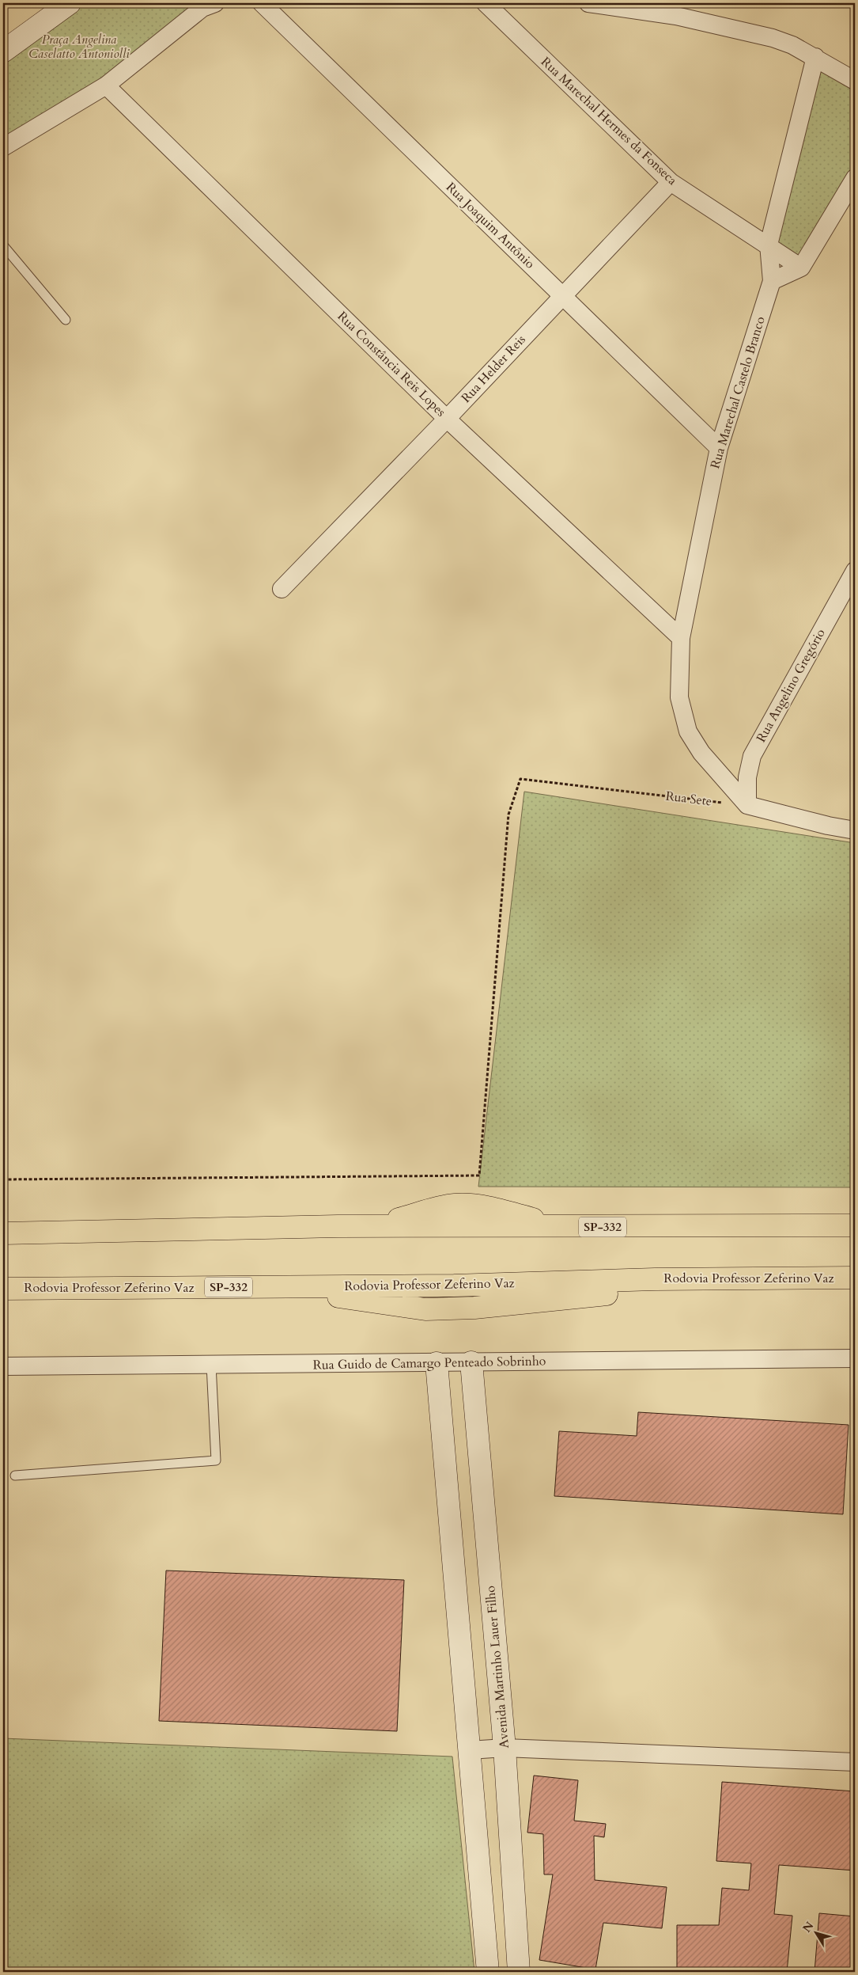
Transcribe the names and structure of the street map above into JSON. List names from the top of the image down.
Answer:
{
  "streets": {
    "highway": ["SP-332", "Rodovia Professor Zeferino Vaz"],
    "street": [
      "Rua Marechal Hermes da Fonseca",
      "Rua Joaquim Antônio",
      "Rua Constância Reis Lopes",
      "Rua Helder Reis",
      "Rua Marechal Castelo Branco",
      "Rua Angelino Gregório",
      "Rua Guido de Camargo Penteado Sobrinho",
      "Avenida Martinho Lauer Filho"
    ],
    "path": ["Rua Sete"]
  },
  "crossings": [
    ["Rua Marechal Hermes da Fonseca", "Rua Helder Reis"],
    ["Rua Marechal Hermes da Fonseca", "Rua Marechal Castelo Branco"],
    ["Rua Joaquim Antônio", "Rua Helder Reis"],
    ["Rua Joaquim Antônio", "Rua Marechal Castelo Branco"],
    ["Rua Constância Reis Lopes", "Rua Helder Reis"],
    ["Rua Constância Reis Lopes", "Rua Marechal Castelo Branco"],
    ["Rua Marechal Castelo Branco", "Rua Angelino Gregório"],
    ["Rua Marechal Castelo Branco", "Rua Sete"],
    ["Rua Angelino Gregório", "Rua Sete"],
    ["Rua Guido de Camargo Penteado Sobrinho", "Avenida Martinho Lauer Filho"]
  ],
  "parks": ["Praça Angelina Caselatto Antoniolli"],
  "north": "top left"
}
